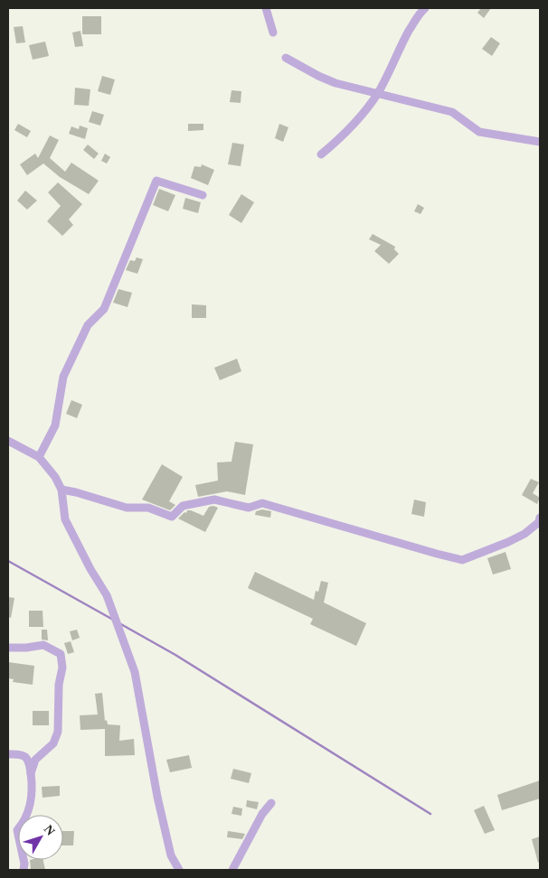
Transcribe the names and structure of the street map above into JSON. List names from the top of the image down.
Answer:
{
  "north": "top right"
}
